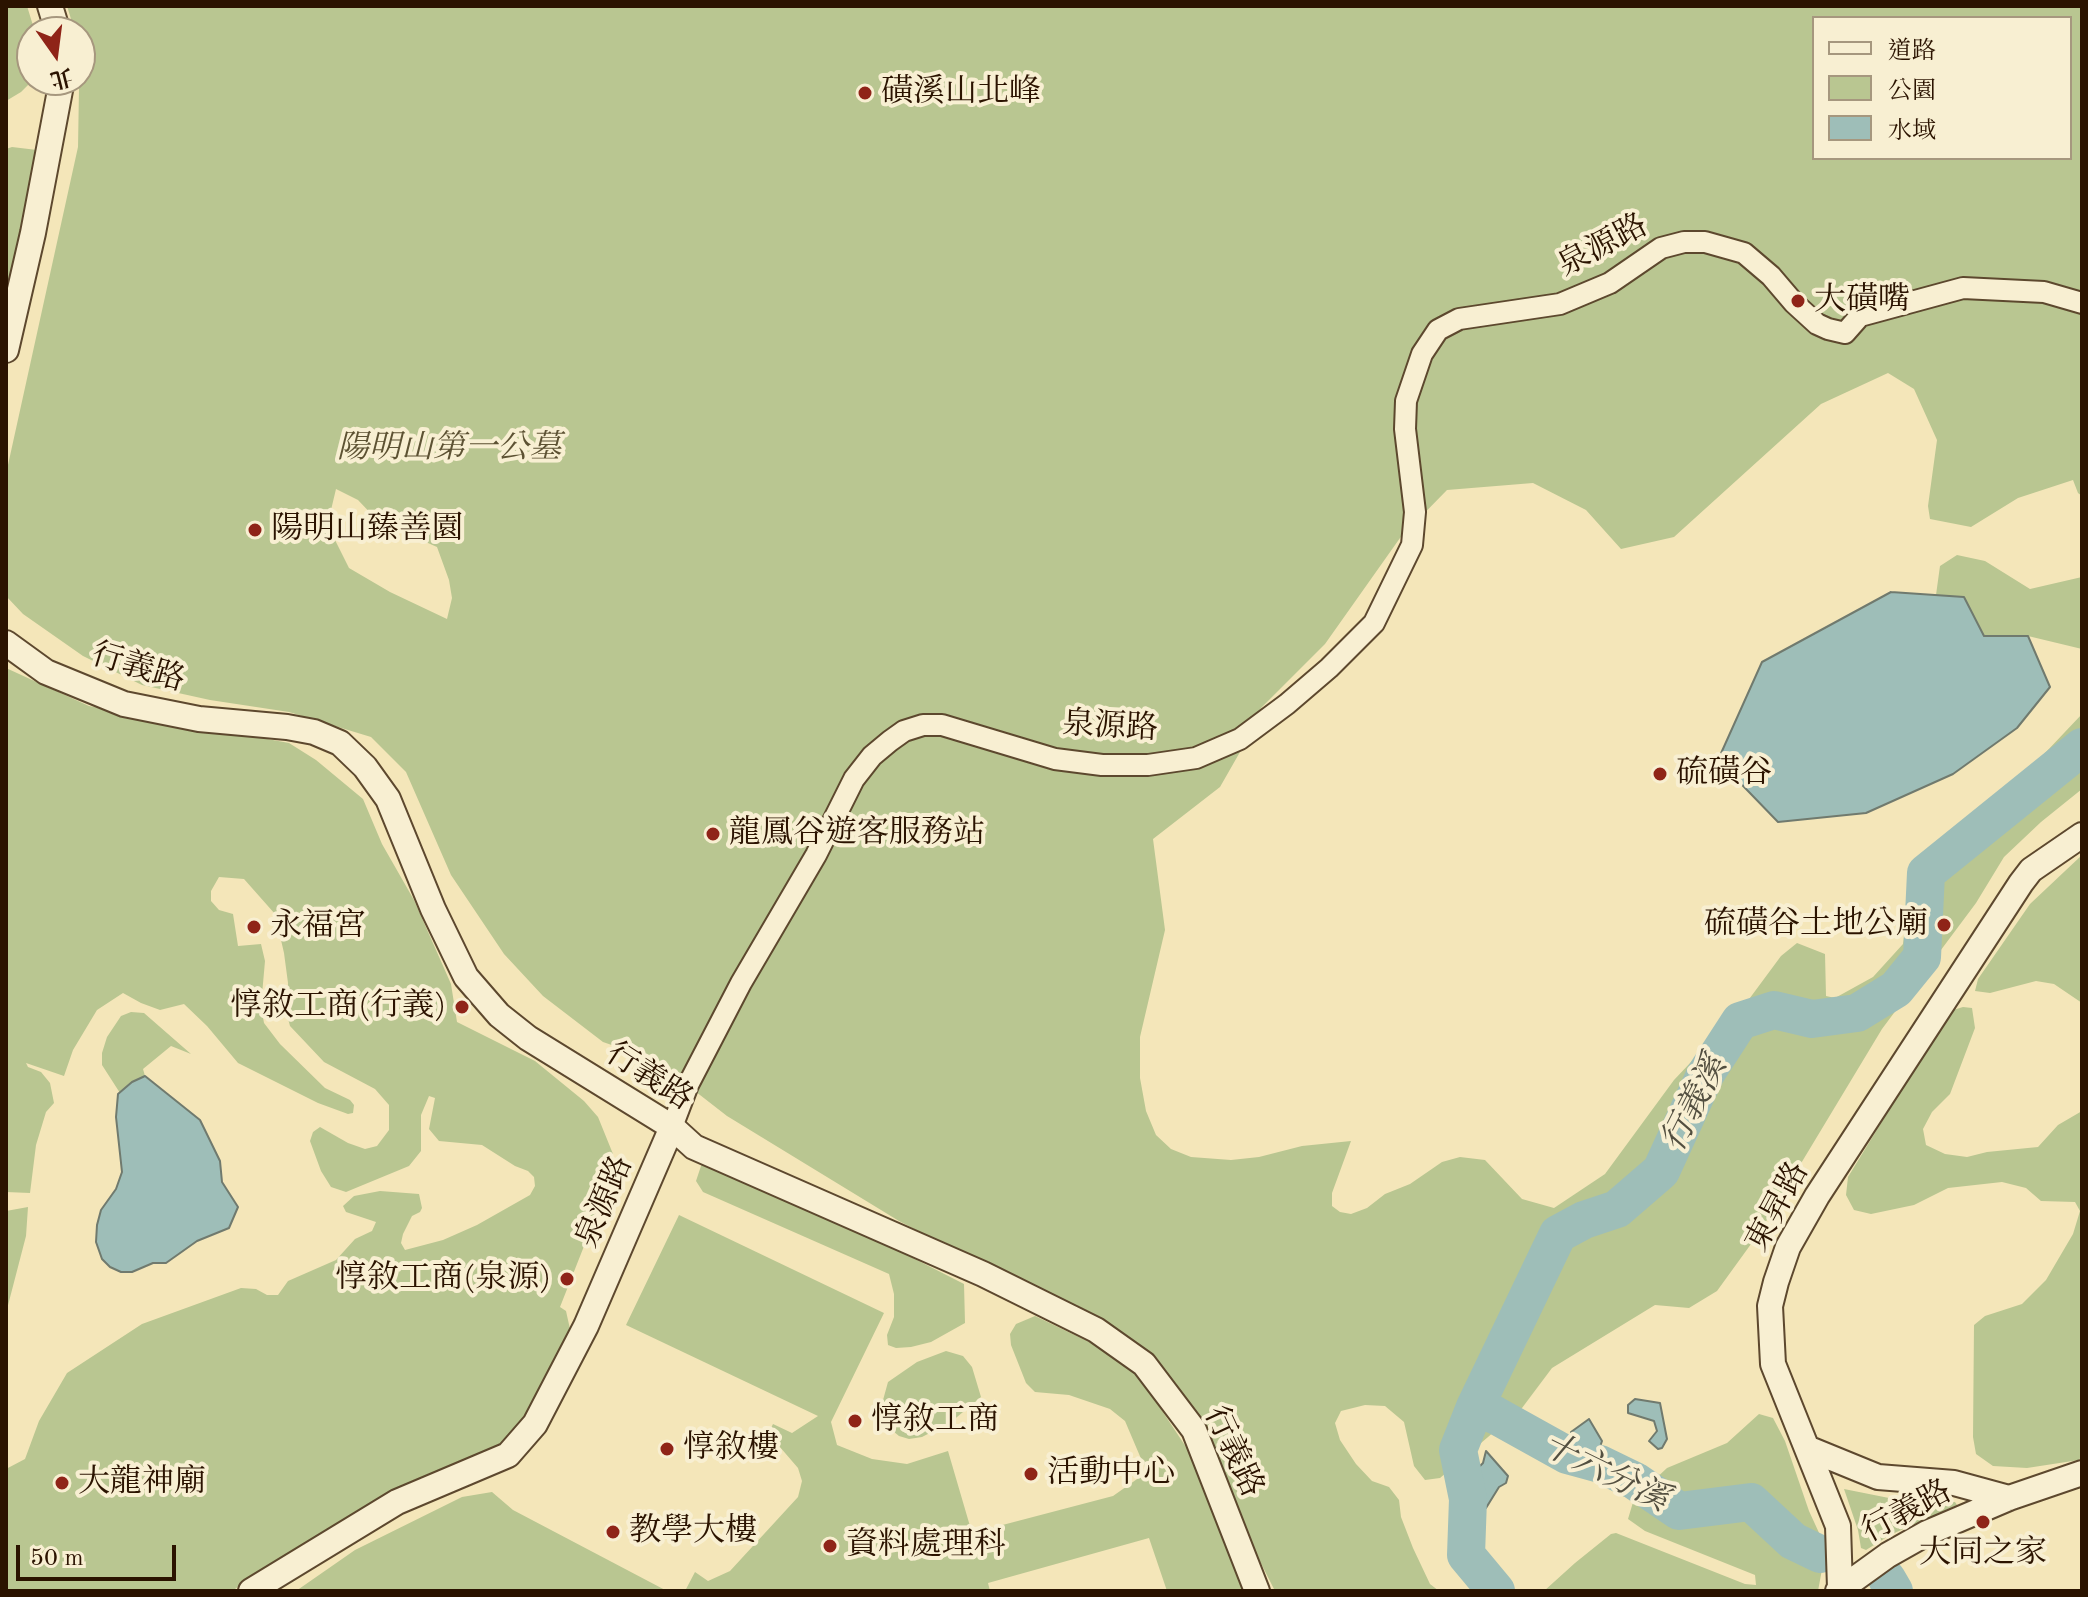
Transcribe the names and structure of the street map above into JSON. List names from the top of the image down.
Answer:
{
  "streets": {
    "street": ["泉源路", "行義路", "東昇路"]
  },
  "crossings": [
    ["泉源路", "行義路"],
    ["行義路", "東昇路"]
  ],
  "water": ["行義溪", "十六分溪"],
  "parks": ["陽明山第一公墓"],
  "places": [
    "磺溪山北峰",
    "大磺嘴",
    "陽明山臻善園",
    "硫磺谷",
    "龍鳳谷遊客服務站",
    "硫磺谷土地公廟",
    "永福宮",
    "惇敘工商(行義)",
    "惇敘工商(泉源)",
    "惇敘工商",
    "惇敘樓",
    "活動中心",
    "大龍神廟",
    "大同之家",
    "教學大樓",
    "資料處理科"
  ],
  "legend": ["道路", "公園", "水域"],
  "scale_bar": "50 m",
  "north": "bottom"
}
